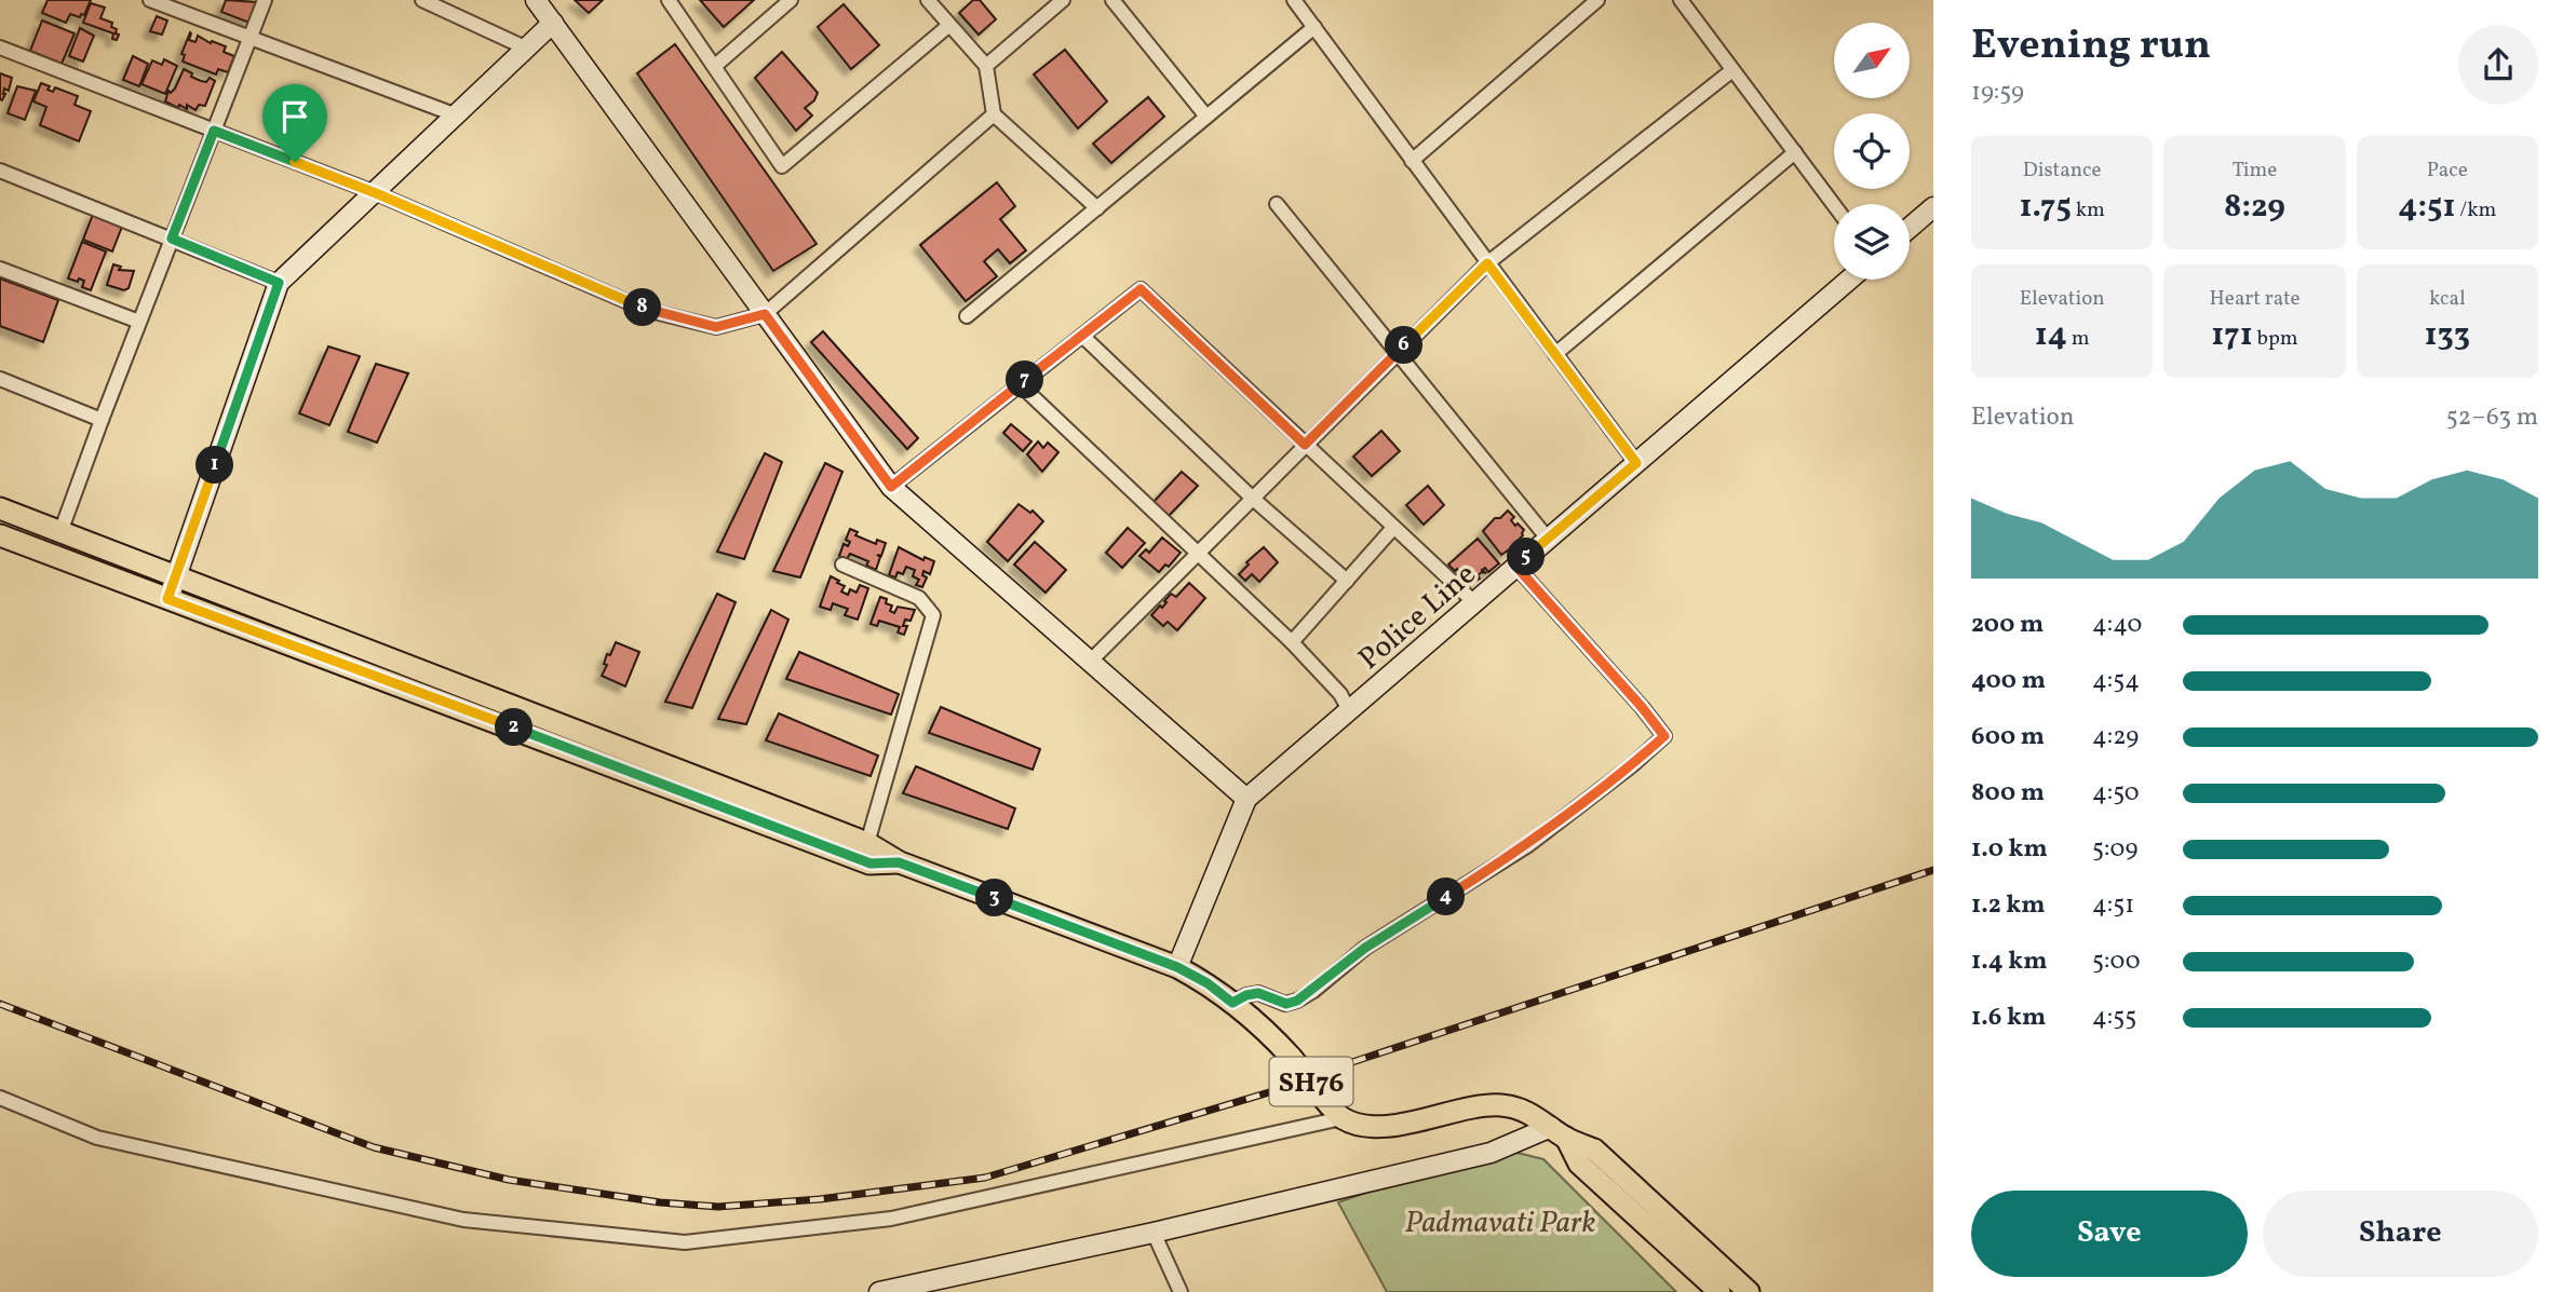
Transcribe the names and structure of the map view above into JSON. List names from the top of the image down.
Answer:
{
  "streets": {
    "main road": ["SH76"],
    "street": ["Police Line"]
  },
  "crossings": [
    ["Police Line", "SH76"]
  ],
  "parks": ["Padmavati Park"],
  "north": "top right",
  "page": {
    "heading": ["Evening run", "19:59"],
    "stats": [
      ["Distance", "1.75 km"],
      ["Time", "8:29"],
      ["Pace", "4:51 /km"],
      ["Elevation", "14 m"],
      ["Heart rate", "171 bpm"],
      ["kcal", "133"]
    ],
    "pins": [
      "8",
      "6",
      "7",
      "1",
      "5",
      "2",
      "4",
      "3"
    ],
    "chart": ["Elevation", "52–63 m"],
    "list": [
      {
        "name": "200 m",
        "note": "4:40"
      },
      {
        "name": "400 m",
        "note": "4:54"
      },
      {
        "name": "600 m",
        "note": "4:29"
      },
      {
        "name": "800 m",
        "note": "4:50"
      },
      {
        "name": "1.0 km",
        "note": "5:09"
      },
      {
        "name": "1.2 km",
        "note": "4:51"
      },
      {
        "name": "1.4 km",
        "note": "5:00"
      },
      {
        "name": "1.6 km",
        "note": "4:55"
      }
    ],
    "buttons": ["Save", "Share"]
  }
}
